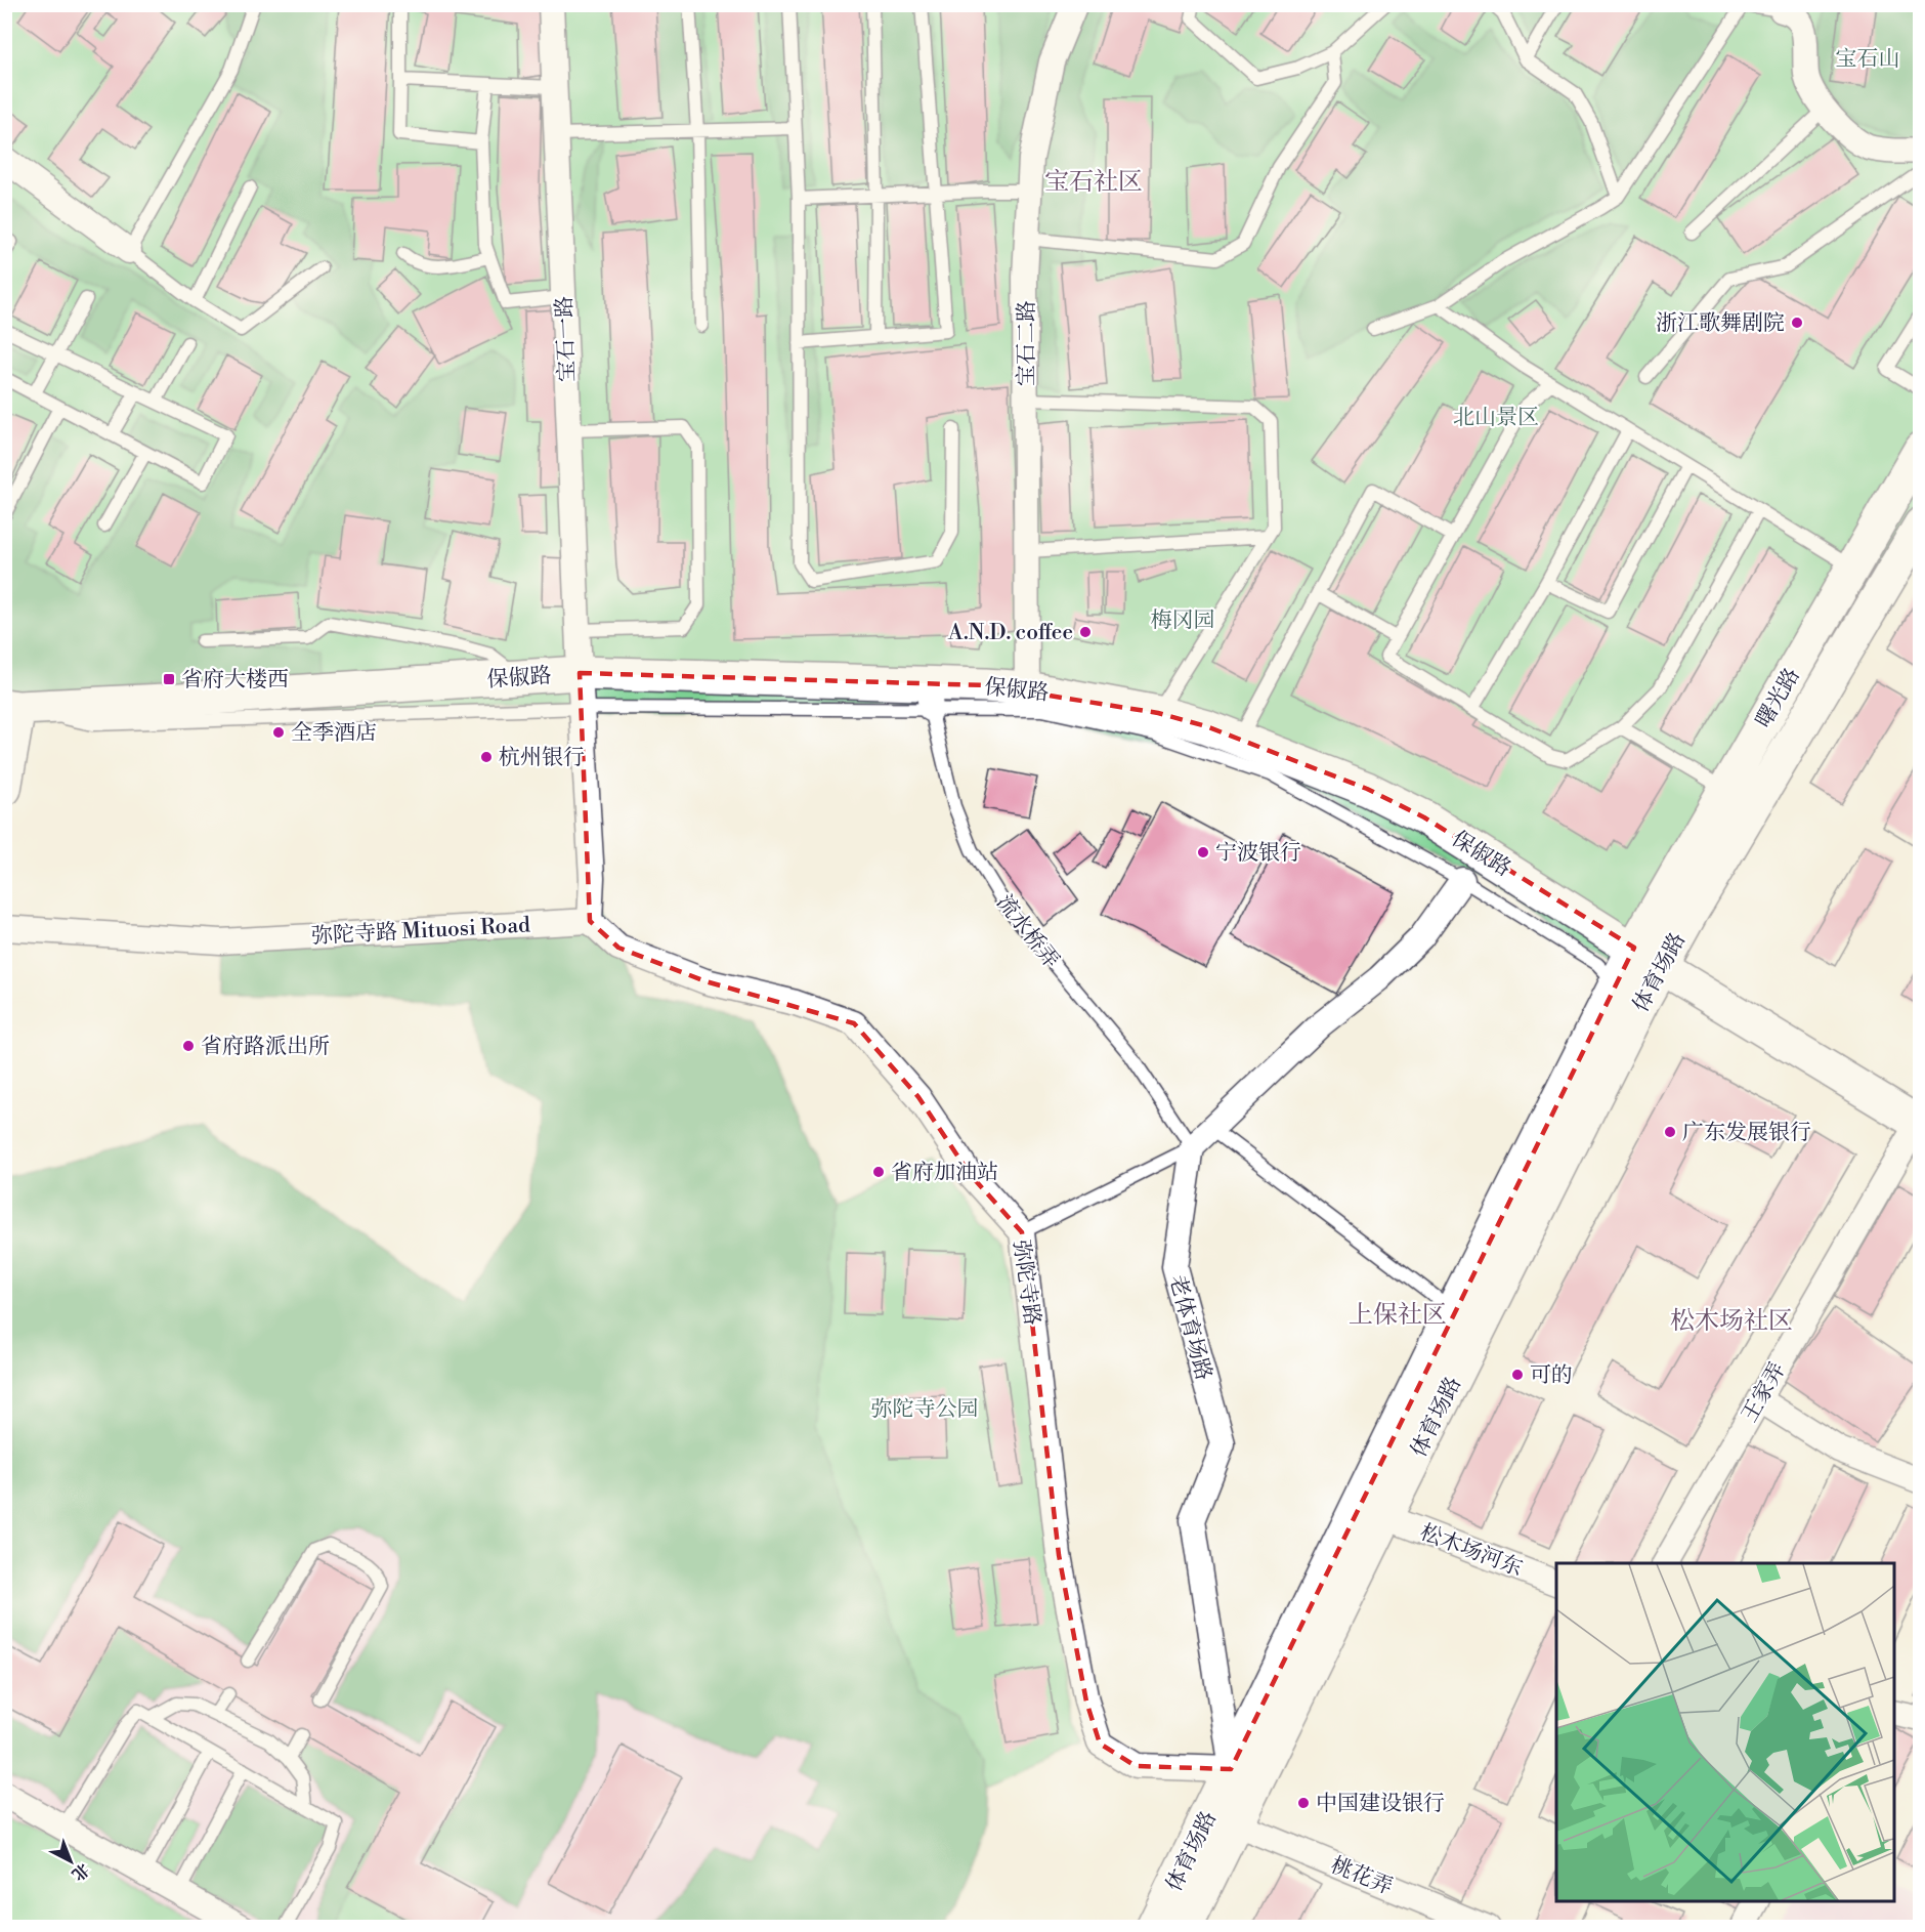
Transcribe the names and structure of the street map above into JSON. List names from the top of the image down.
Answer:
{
  "streets": {
    "main road": ["保俶路", "曙光路", "体育场路"],
    "street": [
      "宝石一路",
      "宝石二路",
      "弥陀寺路 Mituosi Road",
      "弥陀寺路",
      "老体育场路",
      "王家弄",
      "松木场河东",
      "桃花弄"
    ],
    "lane": ["流水桥弄"]
  },
  "crossings": [
    ["宝石一路", "保俶路"],
    ["宝石二路", "保俶路"],
    ["保俶路", "曙光路"],
    ["保俶路", "流水桥弄"],
    ["保俶路", "体育场路"],
    ["保俶路", "王家弄"],
    ["曙光路", "体育场路"],
    ["弥陀寺路 Mituosi Road", "弥陀寺路"],
    ["流水桥弄", "老体育场路"],
    ["体育场路", "弥陀寺路"],
    ["体育场路", "老体育场路"],
    ["体育场路", "松木场河东"],
    ["体育场路", "桃花弄"],
    ["弥陀寺路", "老体育场路"]
  ],
  "districts": ["宝石社区", "上保社区", "松木场社区"],
  "parks": [
    "宝石山",
    "北山景区",
    "梅冈园",
    "弥陀寺公园"
  ],
  "places": {
    "other": [
      "浙江歌舞剧院",
      "A.N.D. coffee",
      "全季酒店",
      "杭州银行",
      "宁波银行",
      "省府路派出所",
      "广东发展银行",
      "省府加油站",
      "可的",
      "中国建设银行"
    ],
    "transit": ["省府大楼西"]
  },
  "north": "bottom right"
}
